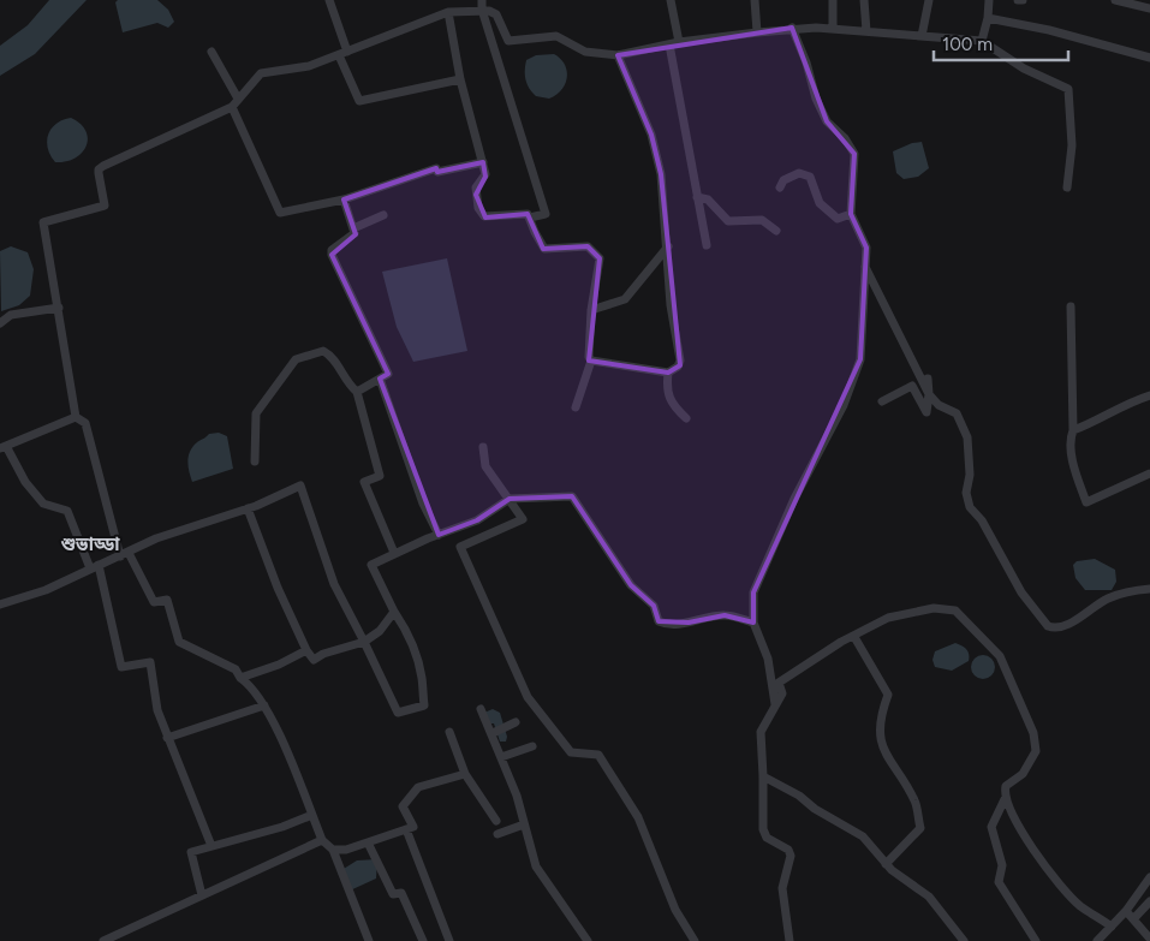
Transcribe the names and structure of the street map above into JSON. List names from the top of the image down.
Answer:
{
  "districts": ["শুভাড্ডা"],
  "scale_bar": "100 m"
}
